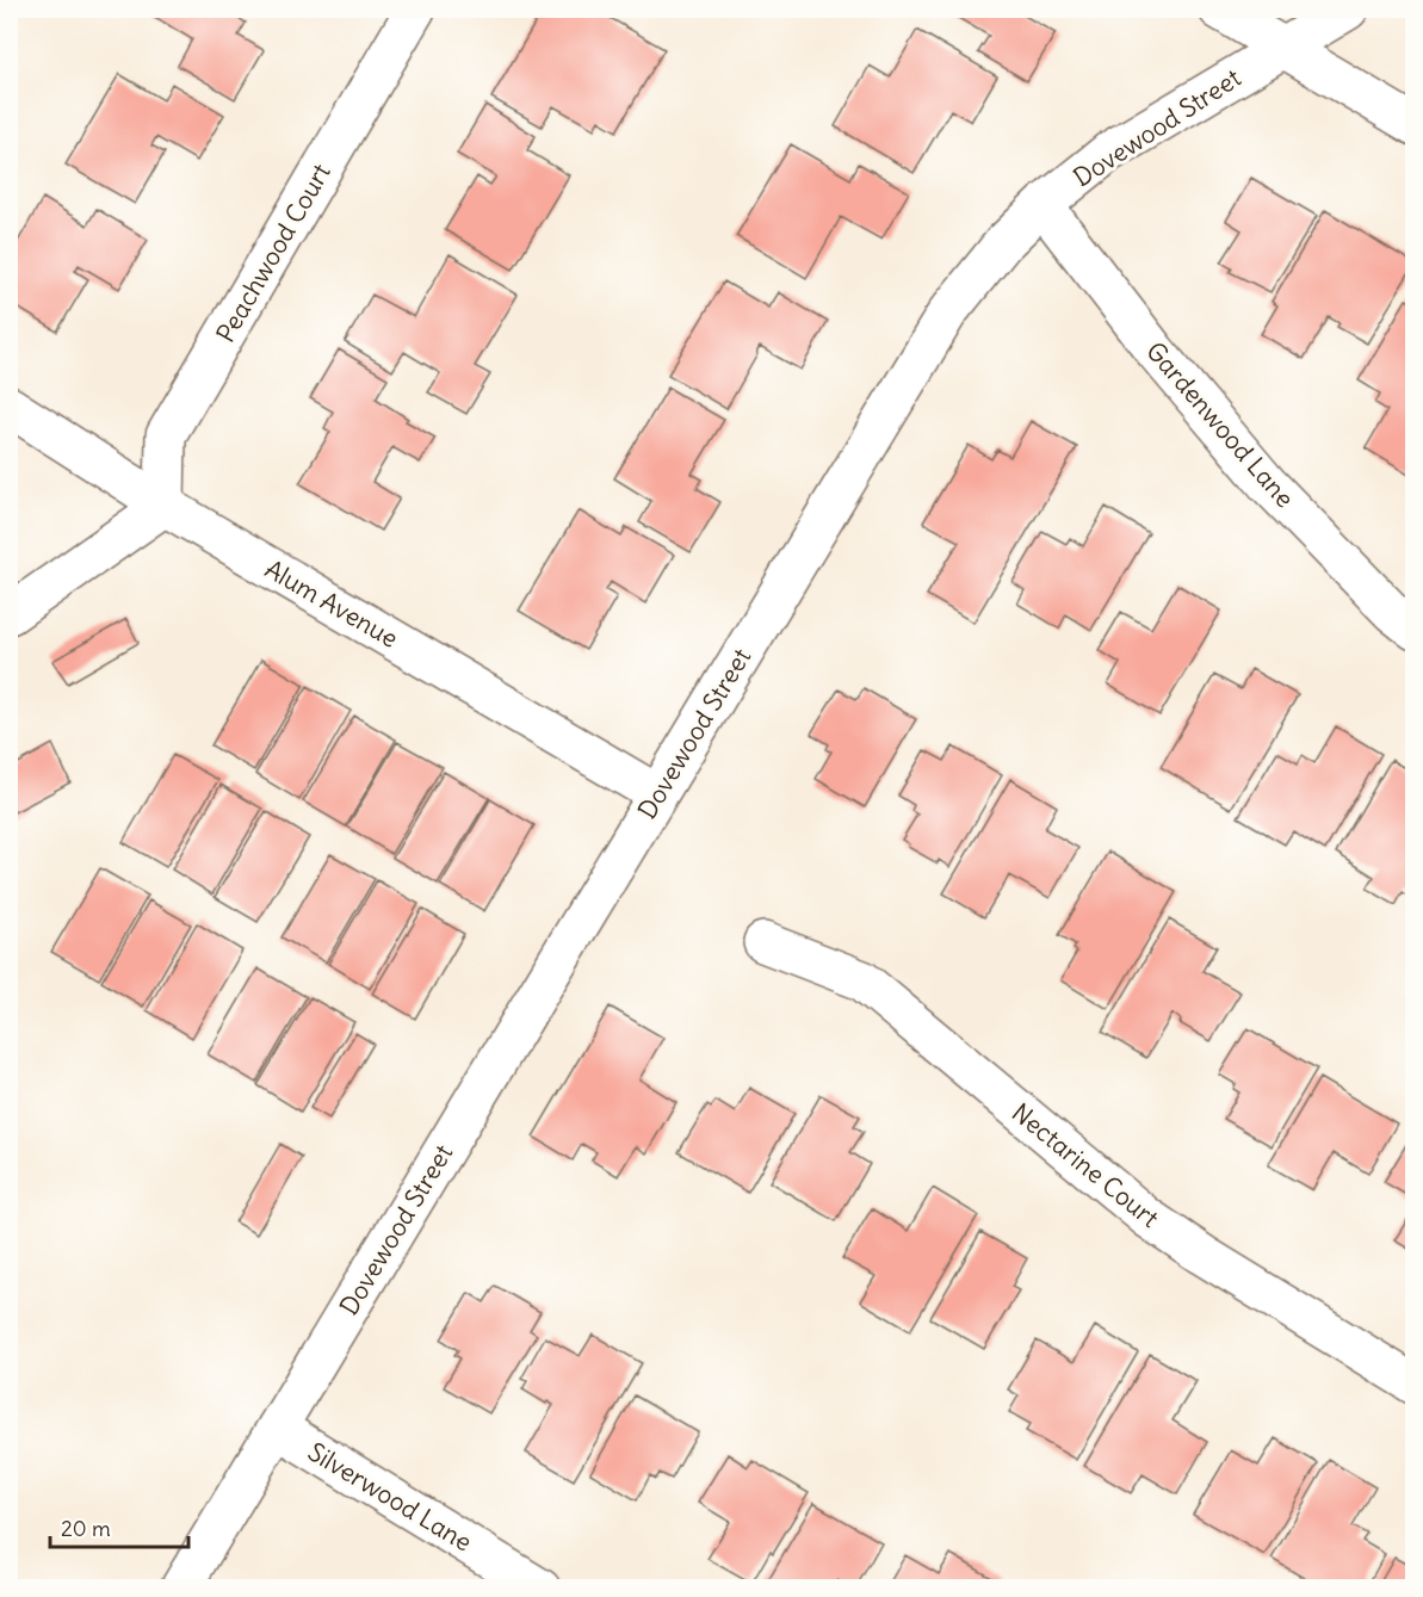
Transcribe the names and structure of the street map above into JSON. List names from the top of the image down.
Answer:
{
  "streets": {
    "street": [
      "Dovewood Street",
      "Peachwood Court",
      "Gardenwood Lane",
      "Alum Avenue",
      "Nectarine Court",
      "Silverwood Lane"
    ]
  },
  "crossings": [
    ["Dovewood Street", "Gardenwood Lane"],
    ["Dovewood Street", "Alum Avenue"],
    ["Dovewood Street", "Silverwood Lane"],
    ["Peachwood Court", "Alum Avenue"]
  ],
  "scale_bar": "20 m"
}
